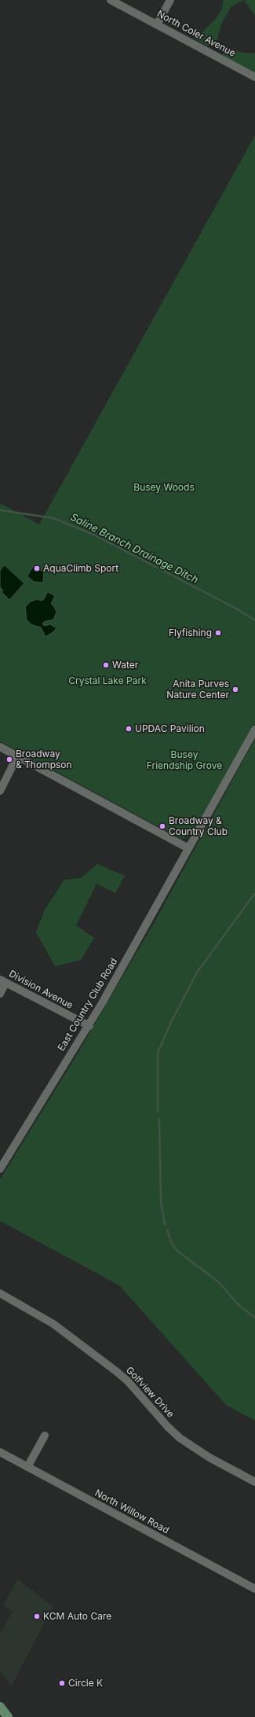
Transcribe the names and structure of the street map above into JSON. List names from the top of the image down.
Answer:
{
  "streets": {
    "street": [
      "North Coler Avenue",
      "Division Avenue",
      "East Country Club Road",
      "Golfview Drive",
      "North Willow Road"
    ]
  },
  "crossings": [
    ["Division Avenue", "East Country Club Road"]
  ],
  "water": ["Saline Branch Drainage Ditch"],
  "parks": ["Busey Woods", "Crystal Lake Park", "Busey Friendship Grove"],
  "places": [
    "AquaClimb Sport",
    "Flyfishing",
    "Water",
    "Anita Purves Nature Center",
    "UPDAC Pavilion",
    "Broadway & Thompson",
    "Broadway & Country Club",
    "KCM Auto Care",
    "Circle K"
  ]
}
